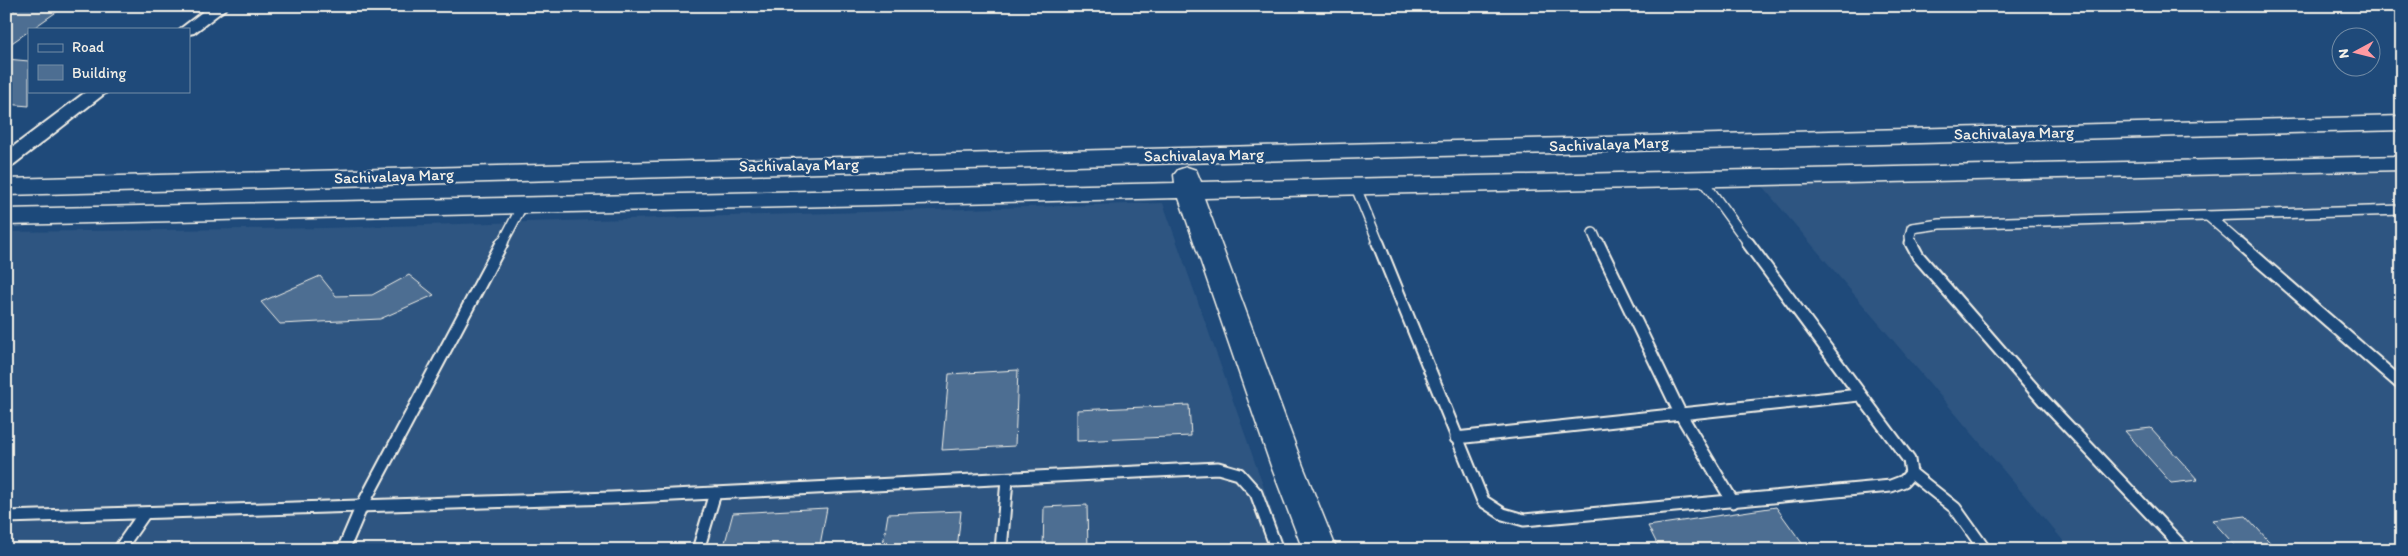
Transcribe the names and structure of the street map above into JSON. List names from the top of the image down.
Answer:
{
  "streets": {
    "main road": ["Sachivalaya Marg"]
  },
  "legend": ["Road", "Building"],
  "north": "left"
}
